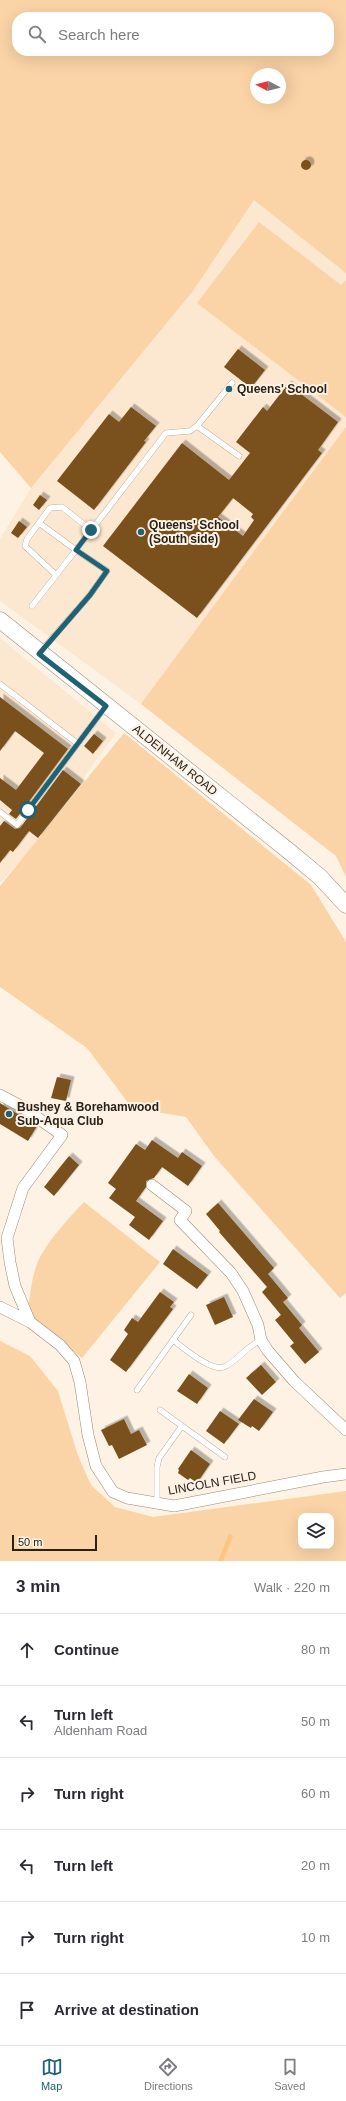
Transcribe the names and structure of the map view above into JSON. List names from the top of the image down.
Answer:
{
  "streets": {
    "main road": ["ALDENHAM ROAD"],
    "street": ["LINCOLN FIELD"]
  },
  "places": ["Queens' School", "Queens' School (South side)", "Bushey & Borehamwood Sub-Aqua Club"],
  "scale_bar": "50 m",
  "north": "left",
  "page": {
    "search": "Search here",
    "scale": "50 m",
    "heading": ["3 min", "Walk · 220 m"],
    "list": [
      ["Continue", "80 m"],
      ["Turn left", "Aldenham Road", "50 m"],
      ["Turn right", "60 m"],
      ["Turn left", "20 m"],
      ["Turn right", "10 m"],
      "Arrive at destination"
    ],
    "nav": ["Map", "Directions", "Saved"]
  }
}
